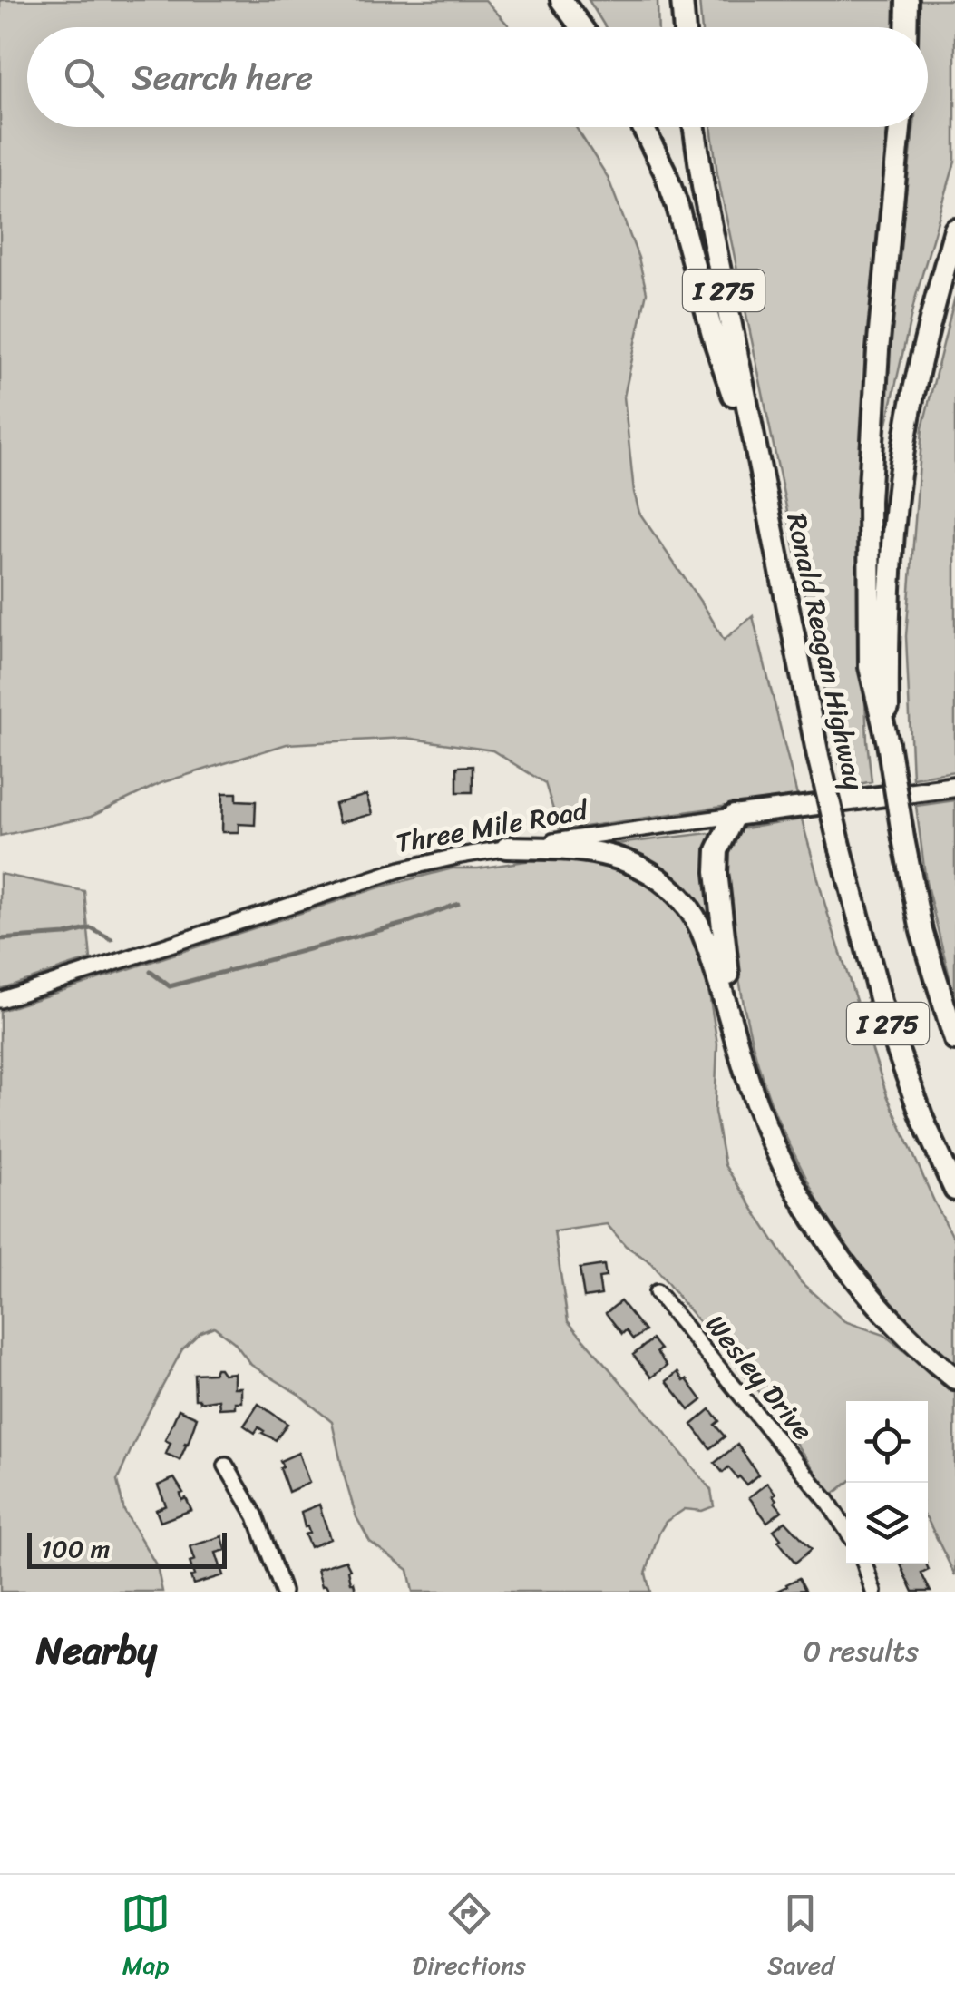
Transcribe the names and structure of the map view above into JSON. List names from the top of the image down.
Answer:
{
  "streets": {
    "highway": ["I 275", "Ronald Reagan Highway"],
    "main road": ["Three Mile Road"],
    "street": ["Wesley Drive"]
  },
  "crossings": [
    ["I 275", "Ronald Reagan Highway"]
  ],
  "scale_bar": "100 m",
  "page": {
    "search": "Search here",
    "scale": "100 m",
    "heading": ["Nearby", "0 results"],
    "nav": ["Map", "Directions", "Saved"]
  }
}
